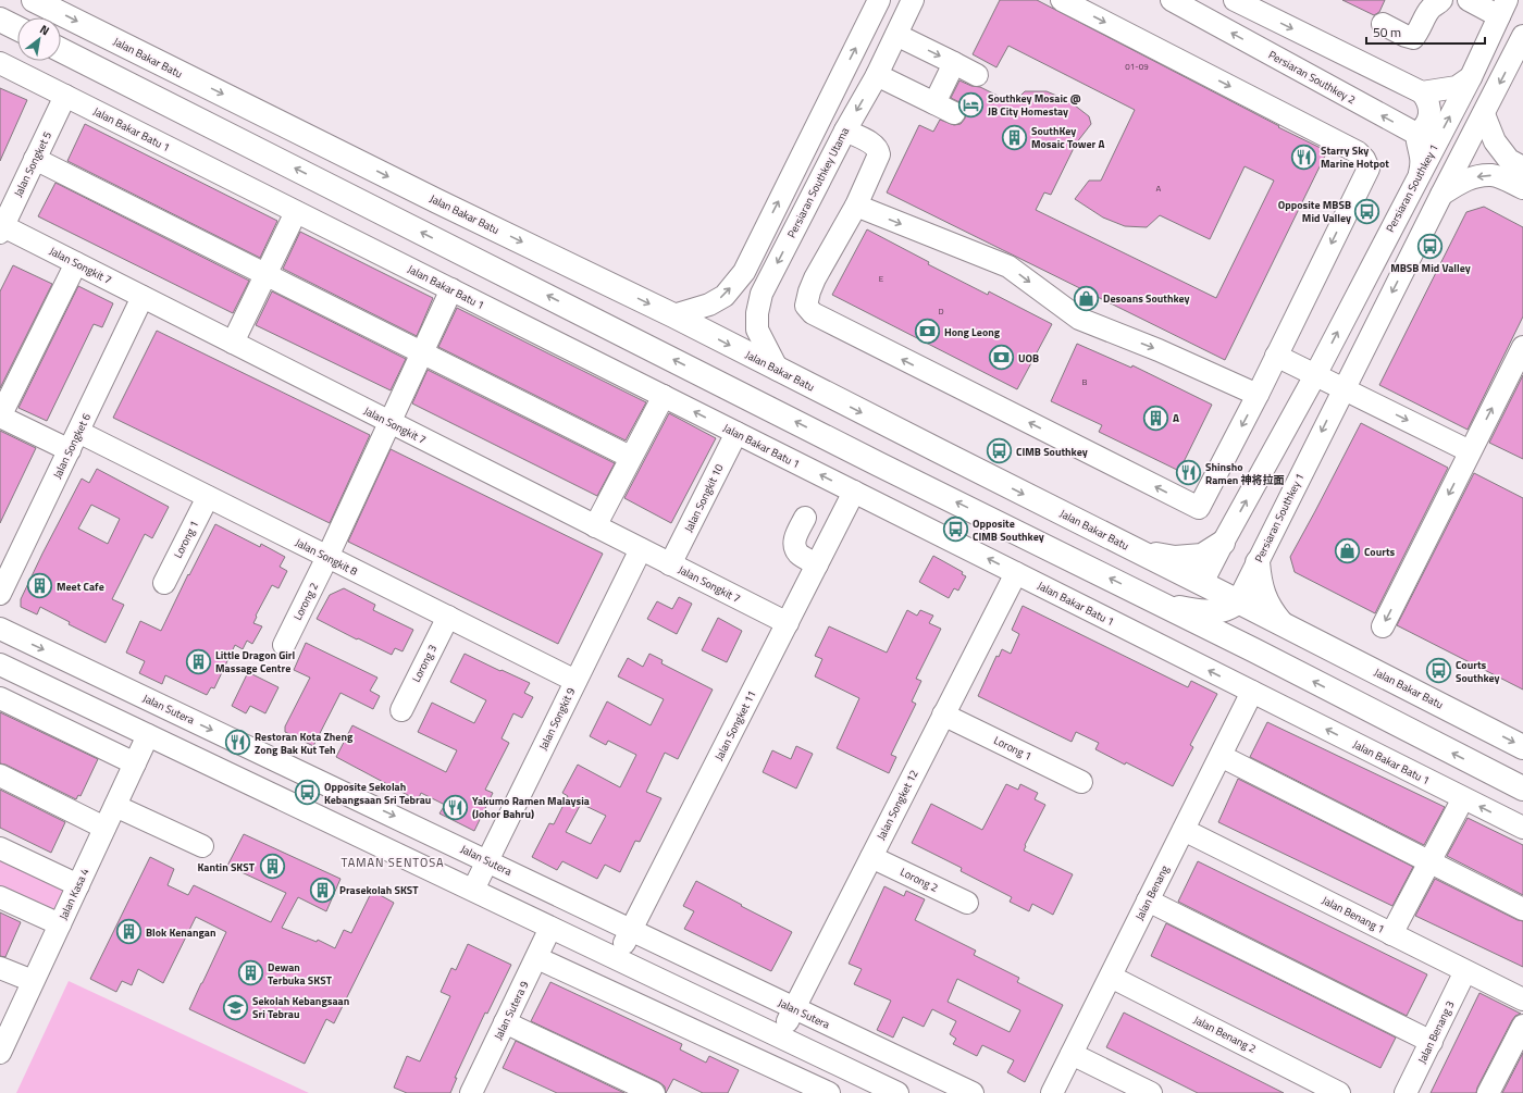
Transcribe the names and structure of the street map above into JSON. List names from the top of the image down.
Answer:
{
  "streets": {
    "main road": ["Jalan Bakar Batu"],
    "street": [
      "Persiaran Southkey 2",
      "Jalan Bakar Batu 1",
      "Jalan Songket 5",
      "Persiaran Southkey Utama",
      "Persiaran Southkey 1",
      "Jalan Songkit 7",
      "Jalan Songket 6",
      "Jalan Songkit 10",
      "Lorong 1",
      "Jalan Songkit 8",
      "Lorong 2",
      "Lorong 3",
      "Jalan Sutera",
      "Jalan Songkit 9",
      "Jalan Songket 11",
      "Jalan Songket 12",
      "Jalan Benang",
      "Jalan Kasa 4",
      "Jalan Benang 1",
      "Jalan Sutera 9",
      "Jalan Benang 3",
      "Jalan Benang 2"
    ]
  },
  "crossings": [
    ["Jalan Bakar Batu", "Persiaran Southkey Utama"],
    ["Jalan Bakar Batu", "Persiaran Southkey 1"],
    ["Jalan Bakar Batu 1", "Jalan Songket 5"],
    ["Jalan Bakar Batu 1", "Jalan Songkit 10"],
    ["Jalan Bakar Batu 1", "Lorong 2"],
    ["Jalan Bakar Batu 1", "Jalan Songket 11"],
    ["Jalan Bakar Batu 1", "Jalan Songket 12"],
    ["Jalan Bakar Batu 1", "Jalan Benang"],
    ["Jalan Songket 5", "Jalan Songkit 7"],
    ["Jalan Songkit 7", "Jalan Songket 6"],
    ["Jalan Songkit 7", "Jalan Songkit 10"],
    ["Jalan Songkit 7", "Lorong 2"],
    ["Jalan Songkit 7", "Jalan Songkit 9"],
    ["Jalan Songkit 7", "Jalan Songket 11"],
    ["Jalan Songket 6", "Jalan Songkit 8"],
    ["Lorong 1", "Jalan Songkit 8"],
    ["Lorong 1", "Jalan Songket 12"],
    ["Jalan Songkit 8", "Lorong 2"],
    ["Jalan Songkit 8", "Lorong 3"],
    ["Jalan Songkit 8", "Jalan Songkit 9"],
    ["Lorong 2", "Jalan Songket 12"],
    ["Jalan Sutera", "Jalan Songkit 9"],
    ["Jalan Sutera", "Jalan Songket 11"],
    ["Jalan Sutera", "Jalan Songket 12"],
    ["Jalan Benang", "Jalan Benang 1"],
    ["Jalan Benang", "Jalan Benang 2"],
    ["Jalan Benang 1", "Jalan Benang 3"]
  ],
  "districts": ["TAMAN SENTOSA"],
  "places": {
    "hotel": ["Southkey Mosaic @ JB City Homestay"],
    "building": [
      "SouthKey Mosaic Tower A",
      "A",
      "Meet Cafe",
      "Little Dragon Girl Massage Centre",
      "Kantin SKST",
      "Prasekolah SKST",
      "Blok Kenangan",
      "Dewan Terbuka SKST"
    ],
    "restaurant": [
      "Starry Sky Marine Hotpot",
      "Shinsho Ramen 神将拉面",
      "Restoran Kota Zheng Zong Bak Kut Teh",
      "Yakumo Ramen Malaysia (Johor Bahru)"
    ],
    "bus stop": [
      "Opposite MBSB Mid Valley",
      "MBSB Mid Valley",
      "CIMB Southkey",
      "Opposite CIMB Southkey",
      "Courts Southkey",
      "Opposite Sekolah Kebangsaan Sri Tebrau"
    ],
    "shop": ["Desoans Southkey", "Courts"],
    "bank": ["Hong Leong", "UOB"],
    "school or university": ["Sekolah Kebangsaan Sri Tebrau"]
  },
  "house_numbers": [
    "01-09",
    "A",
    "E",
    "D",
    "B"
  ],
  "scale_bar": "50 m",
  "north": "top right"
}
